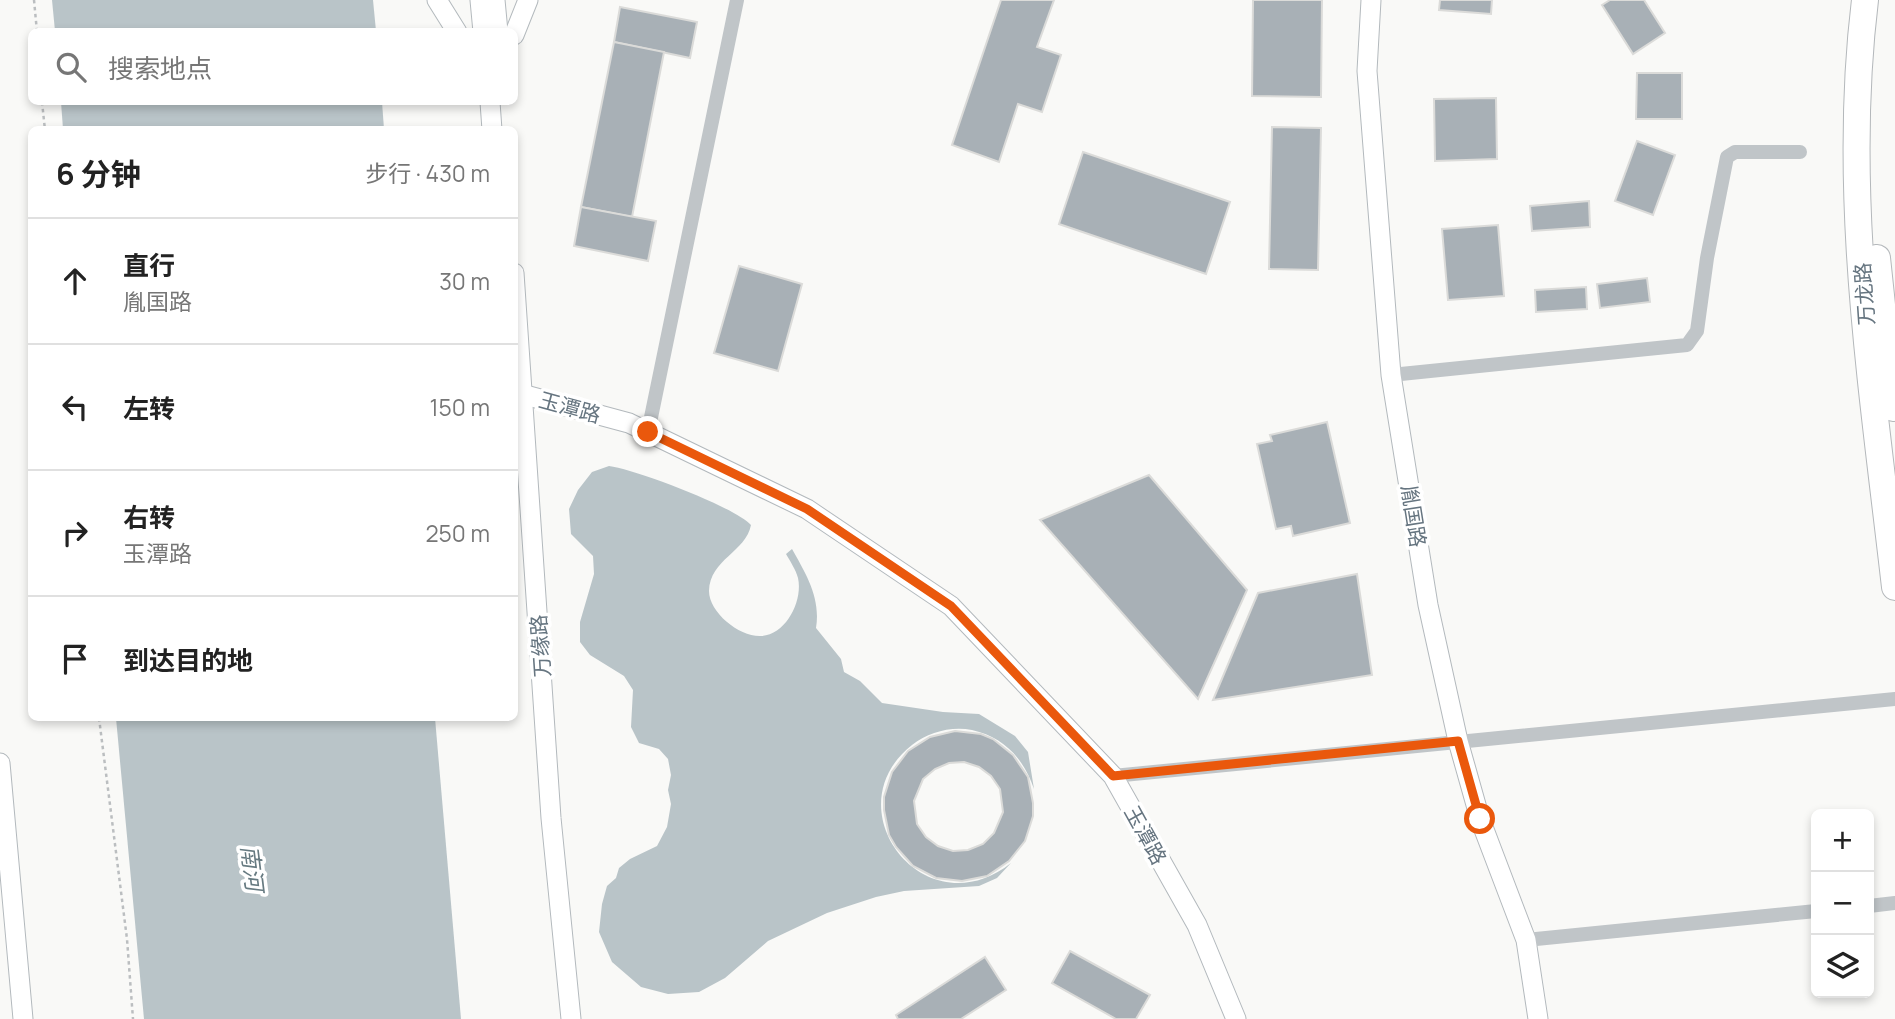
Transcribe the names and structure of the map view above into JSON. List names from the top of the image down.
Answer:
{
  "streets": {
    "highway": ["万龙路"],
    "main road": ["玉潭路", "胤国路", "万缘路"]
  },
  "crossings": [
    ["玉潭路", "万缘路"]
  ],
  "water": ["南河"],
  "page": {
    "search": "搜索地点",
    "heading": ["6 分钟", "步行 · 430 m"],
    "list": [
      ["直行", "胤国路", "30 m"],
      ["左转", "150 m"],
      ["右转", "玉潭路", "250 m"],
      "到达目的地"
    ],
    "map_buttons": ["+", "−"]
  }
}
